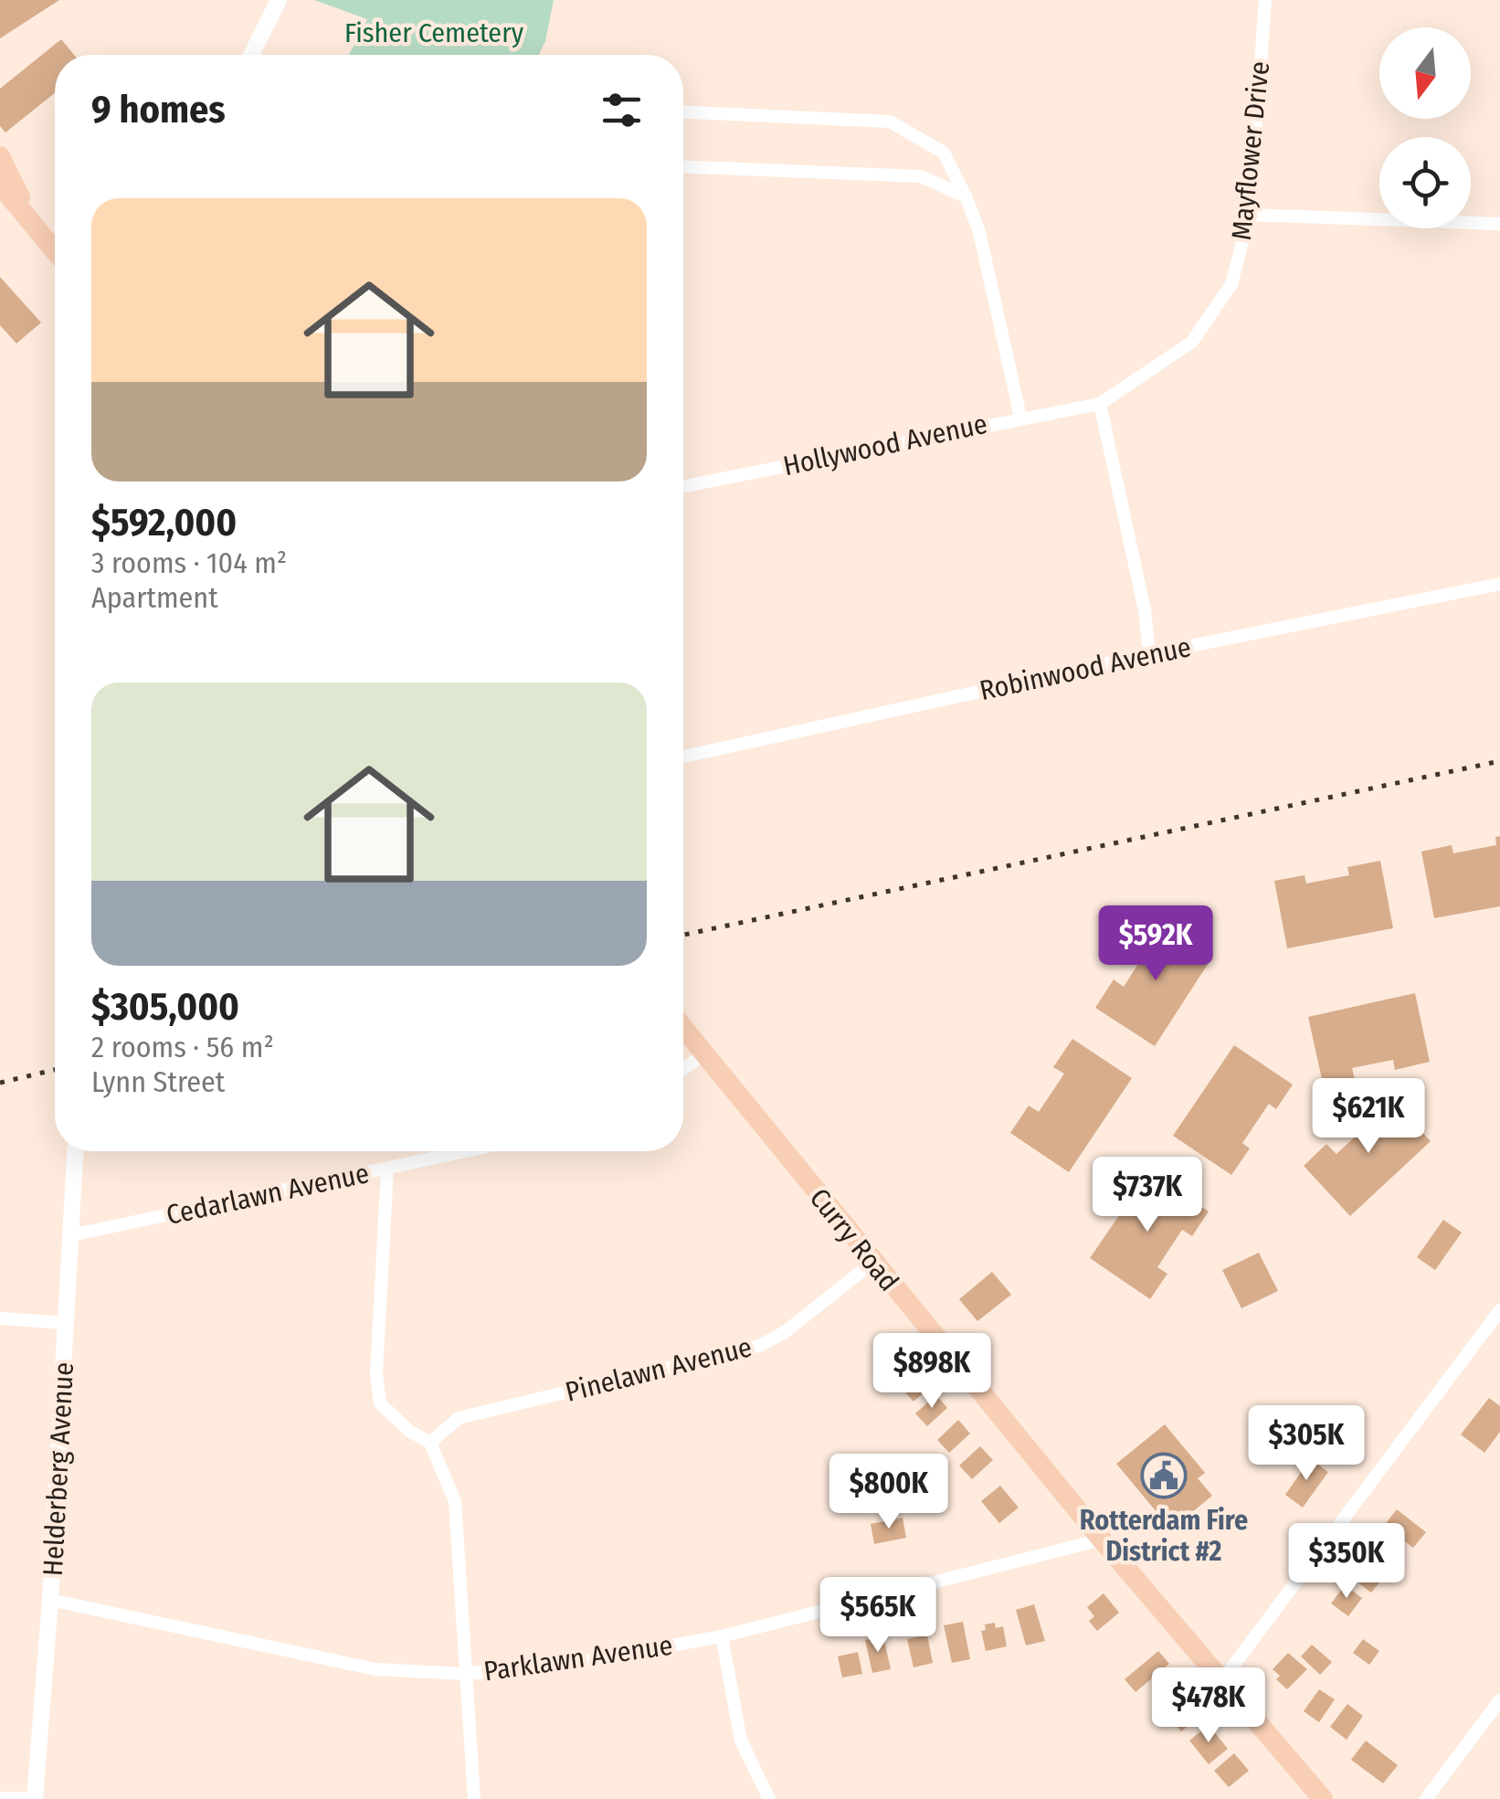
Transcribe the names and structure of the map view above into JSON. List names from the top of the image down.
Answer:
{
  "streets": {
    "main road": ["Curry Road"],
    "street": [
      "Mayflower Drive",
      "Hollywood Avenue",
      "Robinwood Avenue",
      "Cedarlawn Avenue",
      "Pinelawn Avenue",
      "Helderberg Avenue",
      "Parklawn Avenue"
    ]
  },
  "crossings": [
    ["Mayflower Drive", "Hollywood Avenue"],
    ["Cedarlawn Avenue", "Helderberg Avenue"],
    ["Curry Road", "Pinelawn Avenue"],
    ["Curry Road", "Parklawn Avenue"],
    ["Helderberg Avenue", "Parklawn Avenue"]
  ],
  "parks": ["Fisher Cemetery"],
  "places": {
    "public building": ["Rotterdam Fire District #2"]
  },
  "north": "bottom",
  "page": {
    "heading": "9 homes",
    "list": [
      {
        "name": "$592,000",
        "note": "3 rooms · 104 m² · Apartment"
      },
      {
        "name": "$305,000",
        "note": "2 rooms · 56 m² · Lynn Street"
      }
    ],
    "price": [
      "$592K",
      "$621K",
      "$737K",
      "$898K",
      "$305K",
      "$800K",
      "$350K",
      "$565K",
      "$478K"
    ]
  }
}
